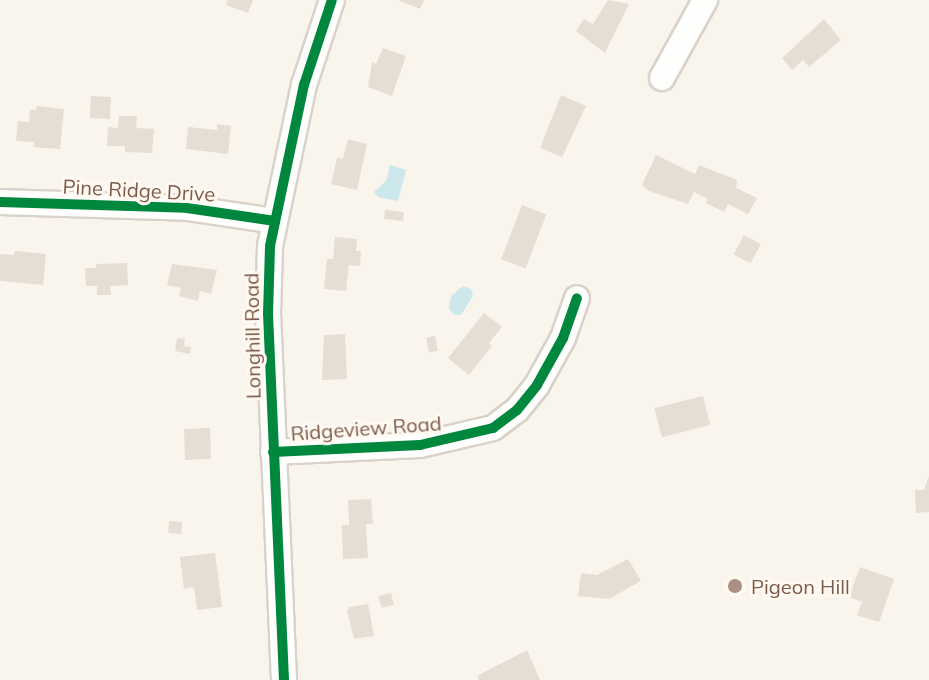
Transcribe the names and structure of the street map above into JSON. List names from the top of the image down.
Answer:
{
  "streets": {
    "street": ["Pine Ridge Drive", "Longhill Road", "Ridgeview Road"]
  },
  "crossings": [
    ["Pine Ridge Drive", "Longhill Road"],
    ["Longhill Road", "Ridgeview Road"]
  ],
  "places": ["Pigeon Hill"]
}
